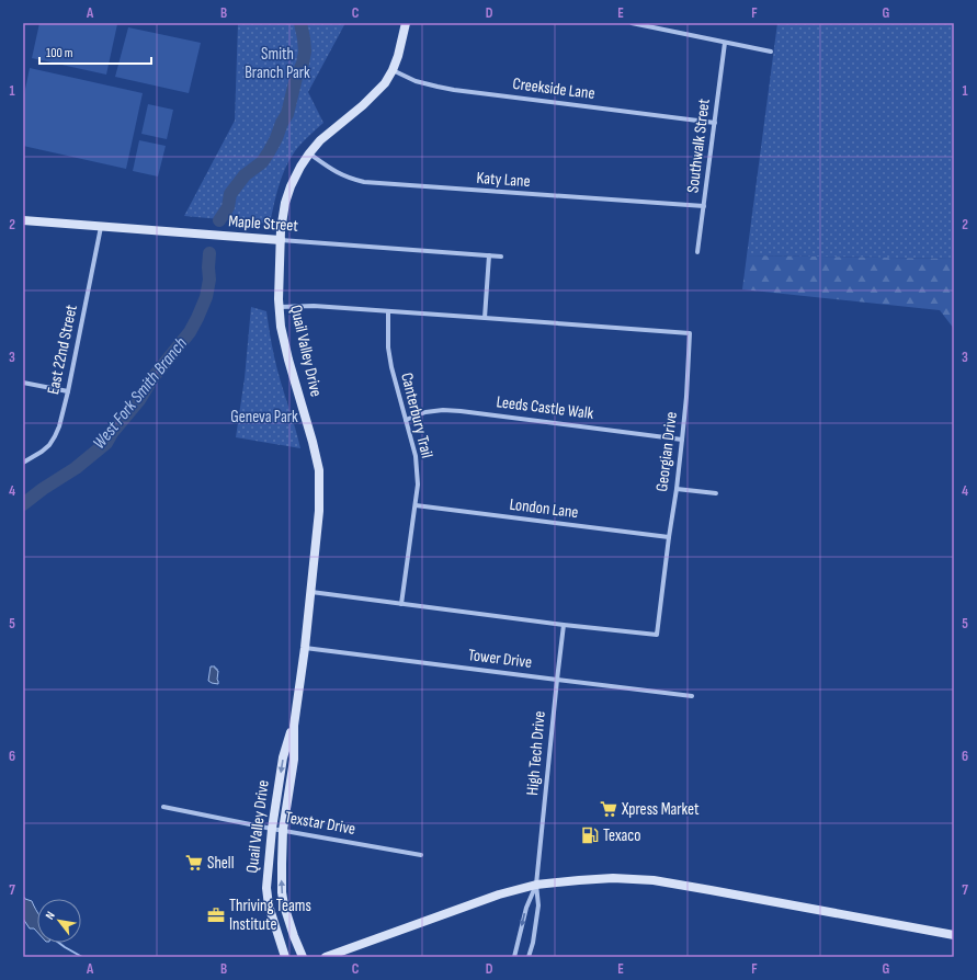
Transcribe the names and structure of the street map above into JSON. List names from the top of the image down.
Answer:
{
  "streets": {
    "street": [
      "Creekside Lane",
      "Southwalk Street",
      "Katy Lane",
      "Maple Street",
      "East 22nd Street",
      "Quail Valley Drive",
      "Leeds Castle Walk",
      "Canterbury Trail",
      "Georgian Drive",
      "London Lane",
      "Tower Drive",
      "High Tech Drive",
      "Texstar Drive"
    ]
  },
  "crossings": [
    ["Creekside Lane", "Southwalk Street"],
    ["Creekside Lane", "Quail Valley Drive"],
    ["Southwalk Street", "Katy Lane"],
    ["Katy Lane", "Quail Valley Drive"],
    ["Maple Street", "East 22nd Street"],
    ["Maple Street", "Quail Valley Drive"],
    ["Quail Valley Drive", "Georgian Drive"],
    ["Quail Valley Drive", "Tower Drive"],
    ["Quail Valley Drive", "Texstar Drive"],
    ["Leeds Castle Walk", "Canterbury Trail"],
    ["Leeds Castle Walk", "Georgian Drive"],
    ["Canterbury Trail", "Georgian Drive"],
    ["Canterbury Trail", "London Lane"],
    ["Georgian Drive", "London Lane"],
    ["Georgian Drive", "High Tech Drive"],
    ["Tower Drive", "High Tech Drive"]
  ],
  "water": ["West Fork Smith Branch"],
  "parks": ["Smith Branch Park", "Geneva Park"],
  "places": {
    "supermarket": ["Xpress Market", "Shell"],
    "fuel station": ["Texaco"],
    "office": ["Thriving Teams Institute"]
  },
  "scale_bar": "100 m",
  "north": "top left",
  "grid": {
    "columns": [
      "A",
      "B",
      "C",
      "D",
      "E",
      "F",
      "G"
    ],
    "rows": [
      "1",
      "2",
      "3",
      "4",
      "5",
      "6",
      "7"
    ]
  }
}
